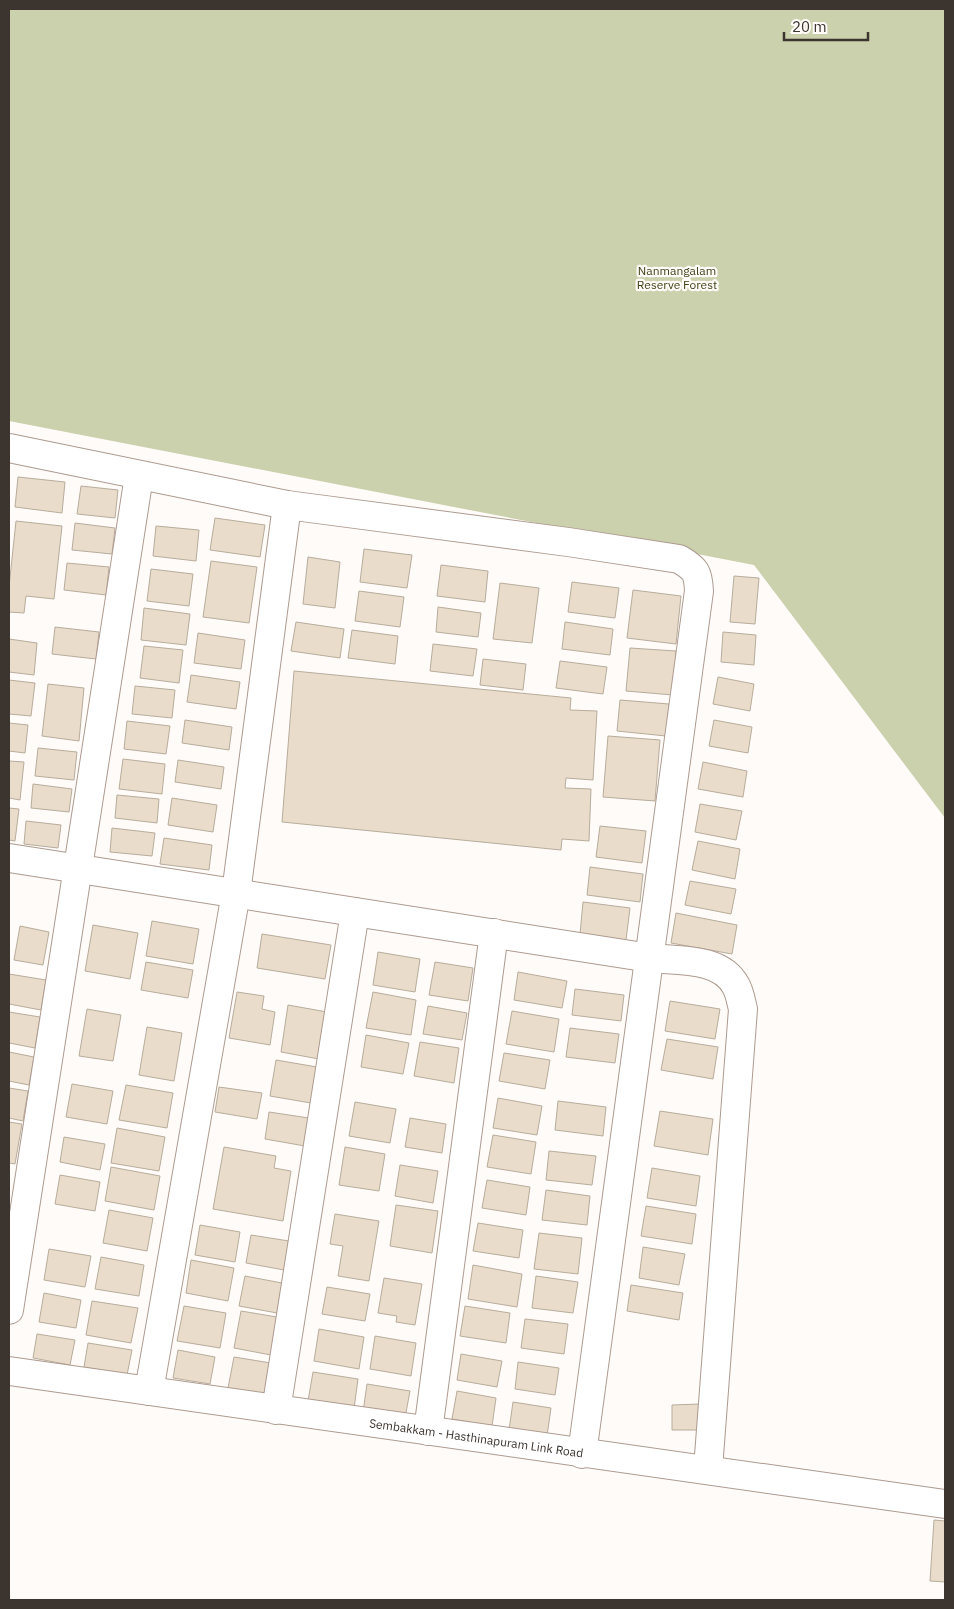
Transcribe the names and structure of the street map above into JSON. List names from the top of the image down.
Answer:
{
  "streets": {
    "street": ["Sembakkam - Hasthinapuram Link Road"]
  },
  "parks": ["Nanmangalam Reserve Forest"],
  "scale_bar": "20 m"
}
